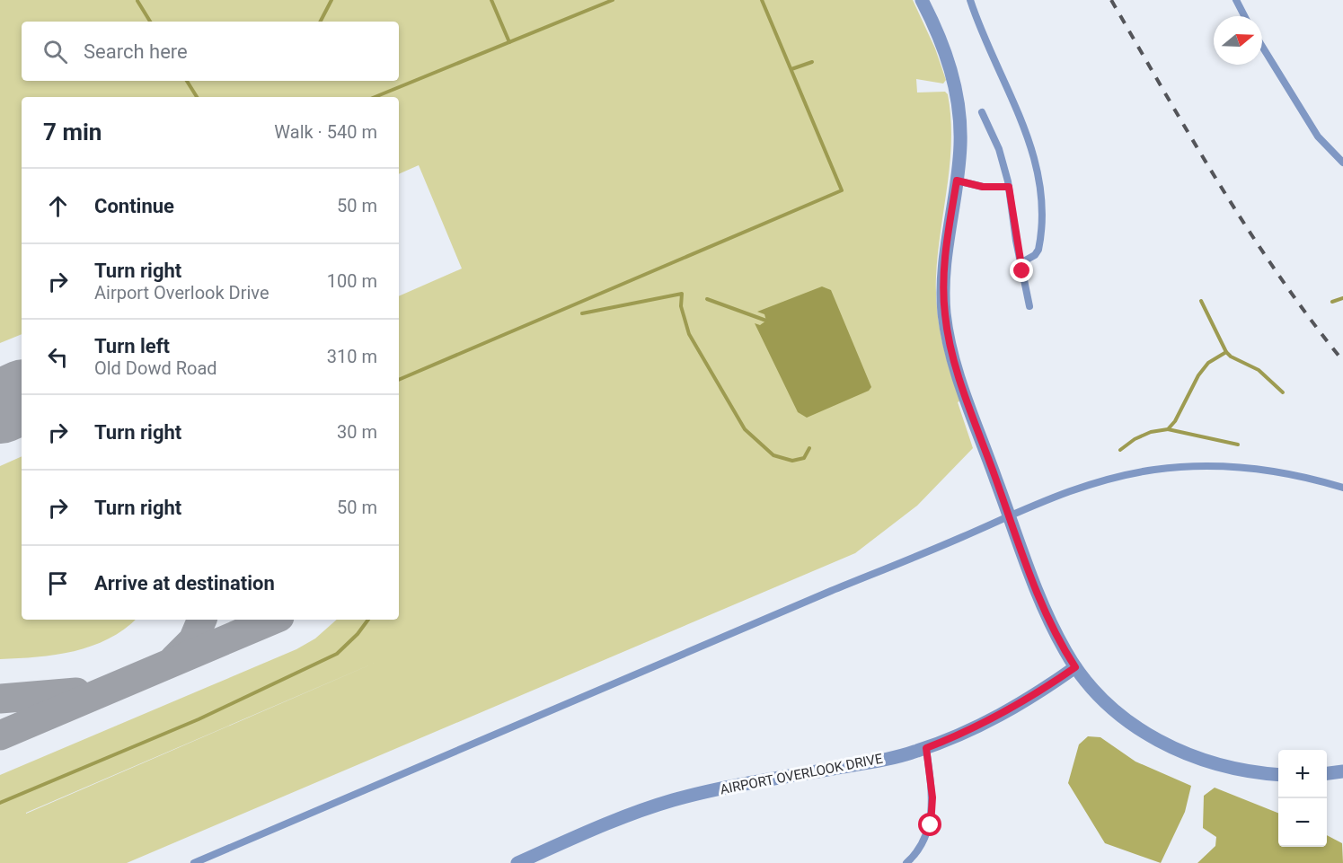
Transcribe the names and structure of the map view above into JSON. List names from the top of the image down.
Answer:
{
  "streets": {
    "street": ["AIRPORT OVERLOOK DRIVE"]
  },
  "north": "right",
  "page": {
    "search": "Search here",
    "heading": ["7 min", "Walk · 540 m"],
    "list": [
      ["Continue", "50 m"],
      ["Turn right", "Airport Overlook Drive", "100 m"],
      ["Turn left", "Old Dowd Road", "310 m"],
      ["Turn right", "30 m"],
      ["Turn right", "50 m"],
      "Arrive at destination"
    ],
    "map_buttons": ["+", "−"]
  }
}
